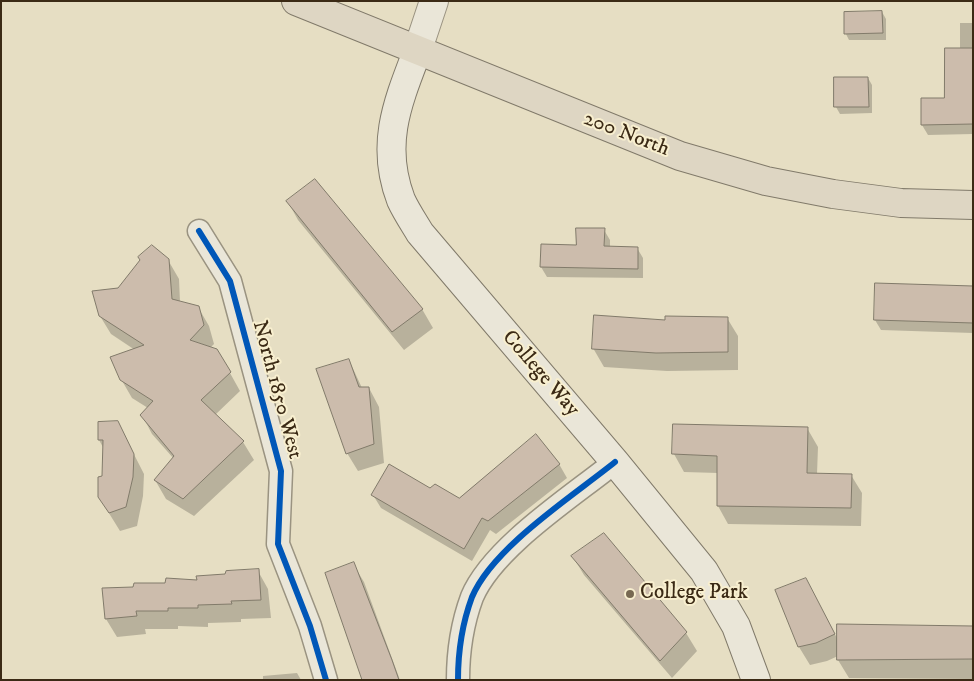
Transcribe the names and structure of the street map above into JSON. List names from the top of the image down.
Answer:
{
  "streets": {
    "main road": ["200 North", "College Way"],
    "street": ["North 1850 West"]
  },
  "crossings": [
    ["200 North", "College Way"]
  ],
  "places": ["College Park"]
}
